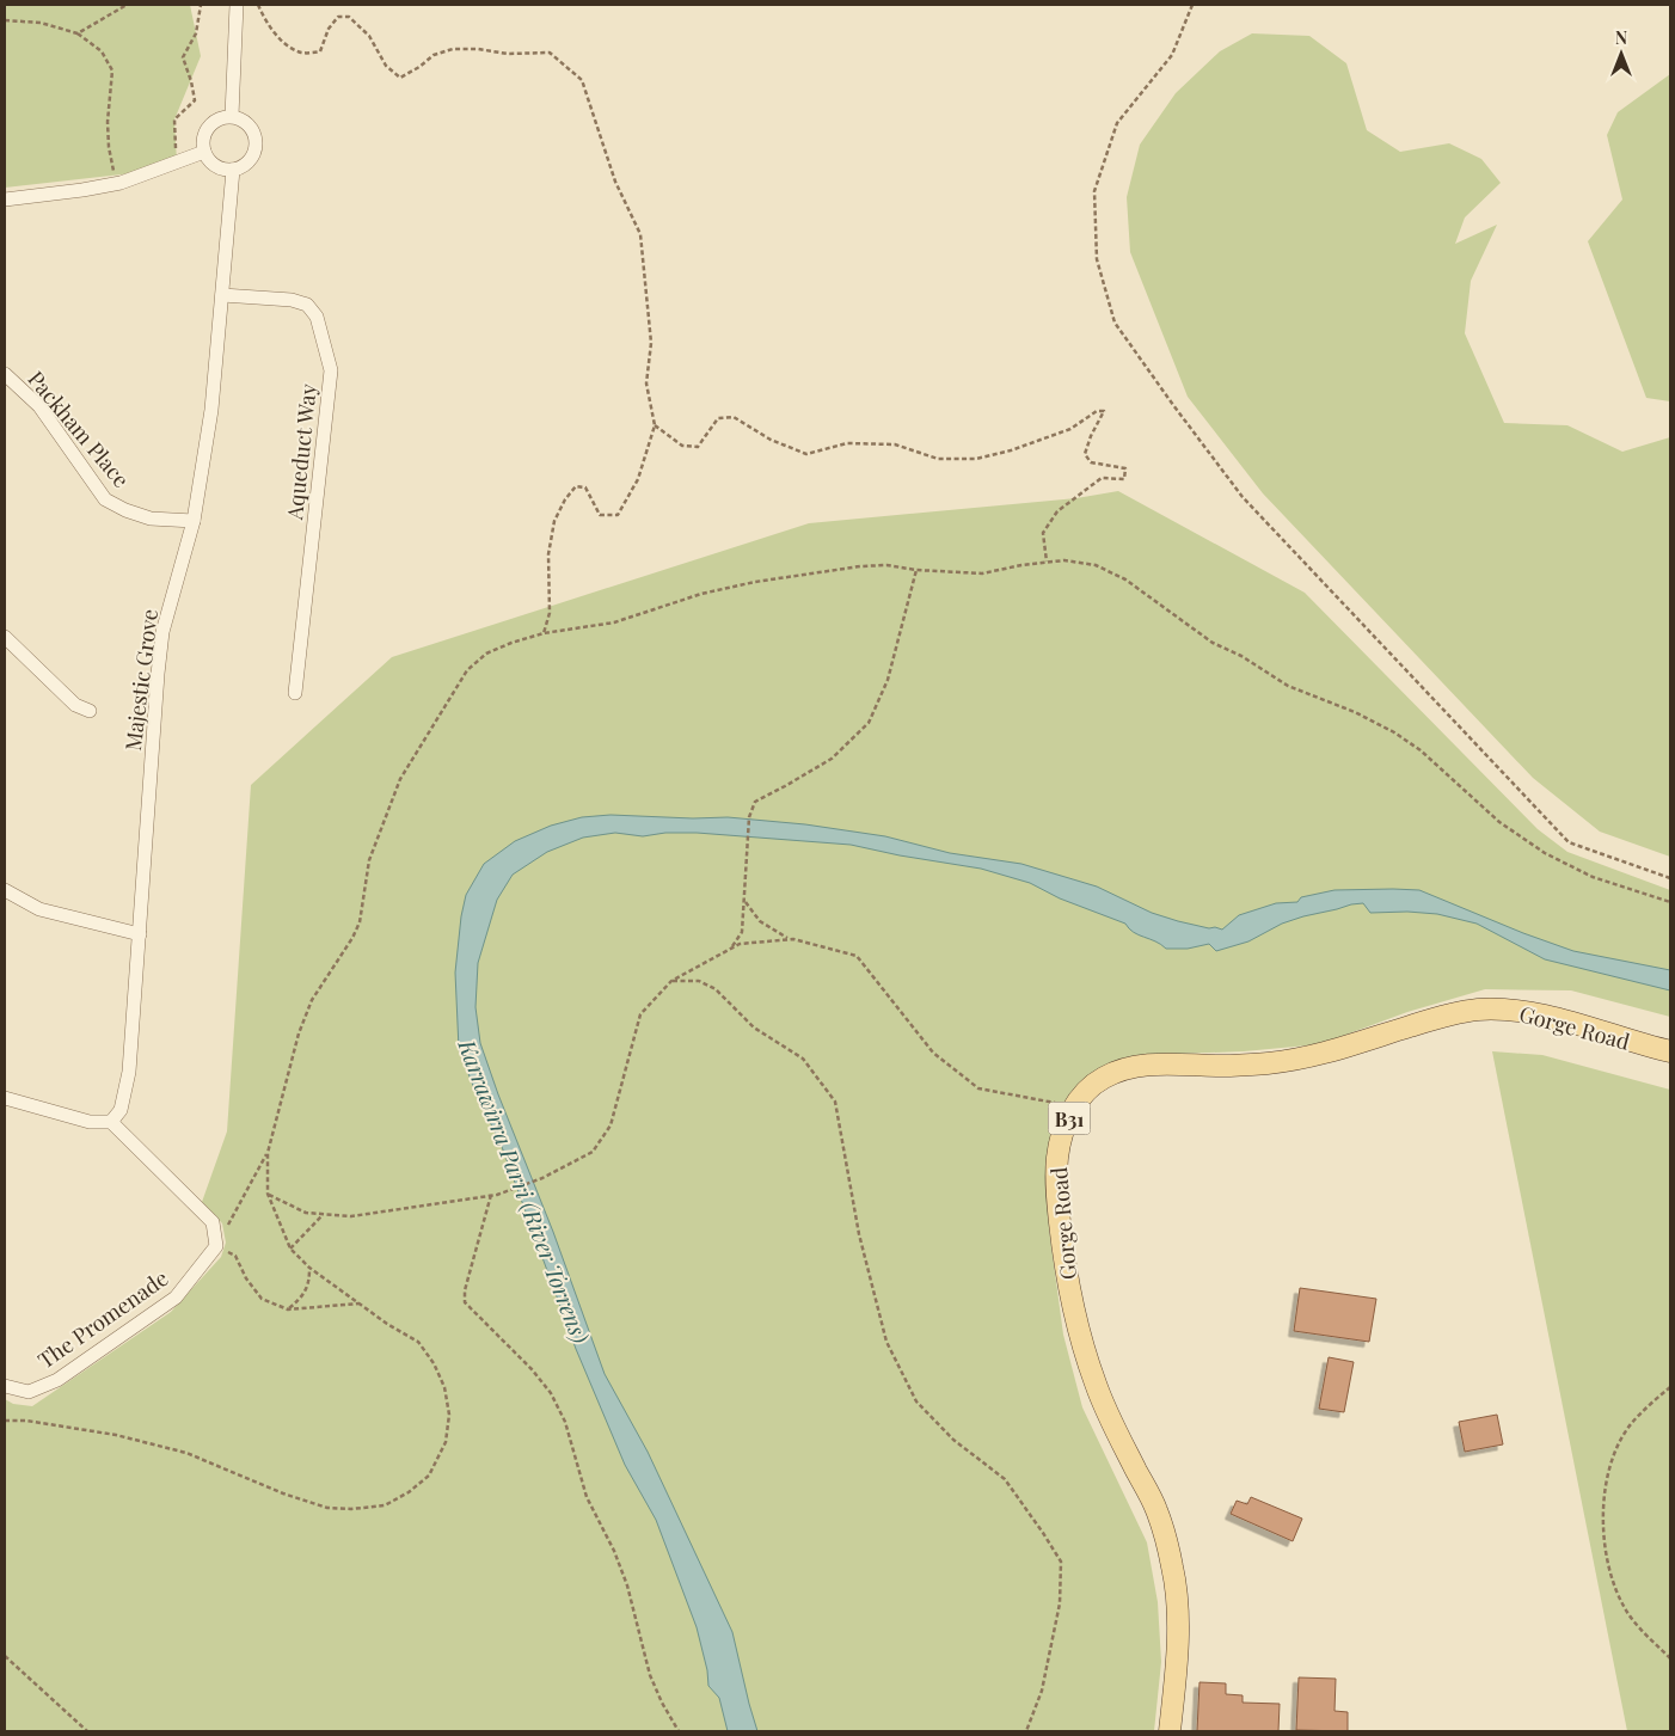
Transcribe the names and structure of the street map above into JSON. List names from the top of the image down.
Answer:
{
  "streets": {
    "main road": ["Gorge Road", "B31"],
    "street": [
      "Packham Place",
      "Aqueduct Way",
      "Majestic Grove",
      "The Promenade"
    ]
  },
  "crossings": [
    ["Packham Place", "Majestic Grove"],
    ["Aqueduct Way", "Majestic Grove"]
  ],
  "water": ["Karrawirra Parri (River Torrens)"],
  "north": "top"
}
